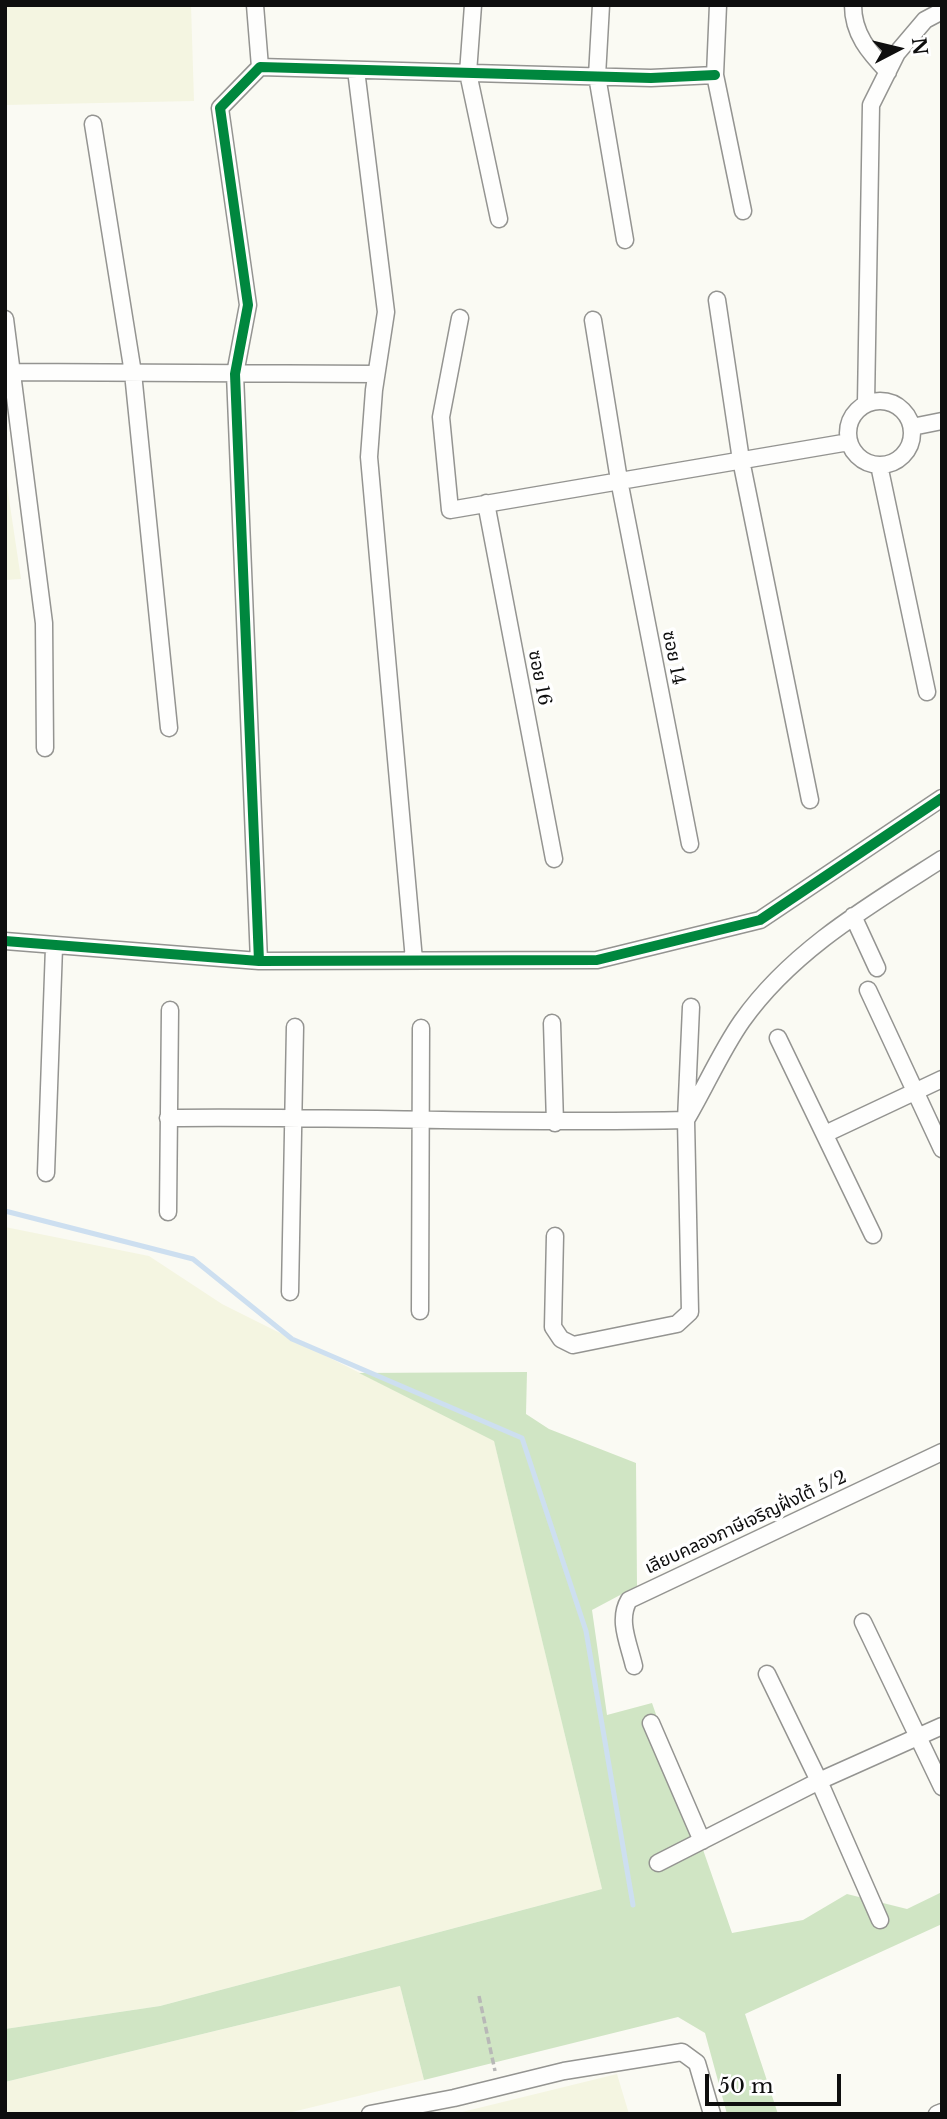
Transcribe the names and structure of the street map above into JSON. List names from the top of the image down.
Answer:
{
  "streets": {
    "street": ["ซอย 14", "ซอย 16", "เลียบคลองภาษีเจริญฝั่งใต้ 5/2"]
  },
  "scale_bar": "50 m",
  "north": "right"
}
